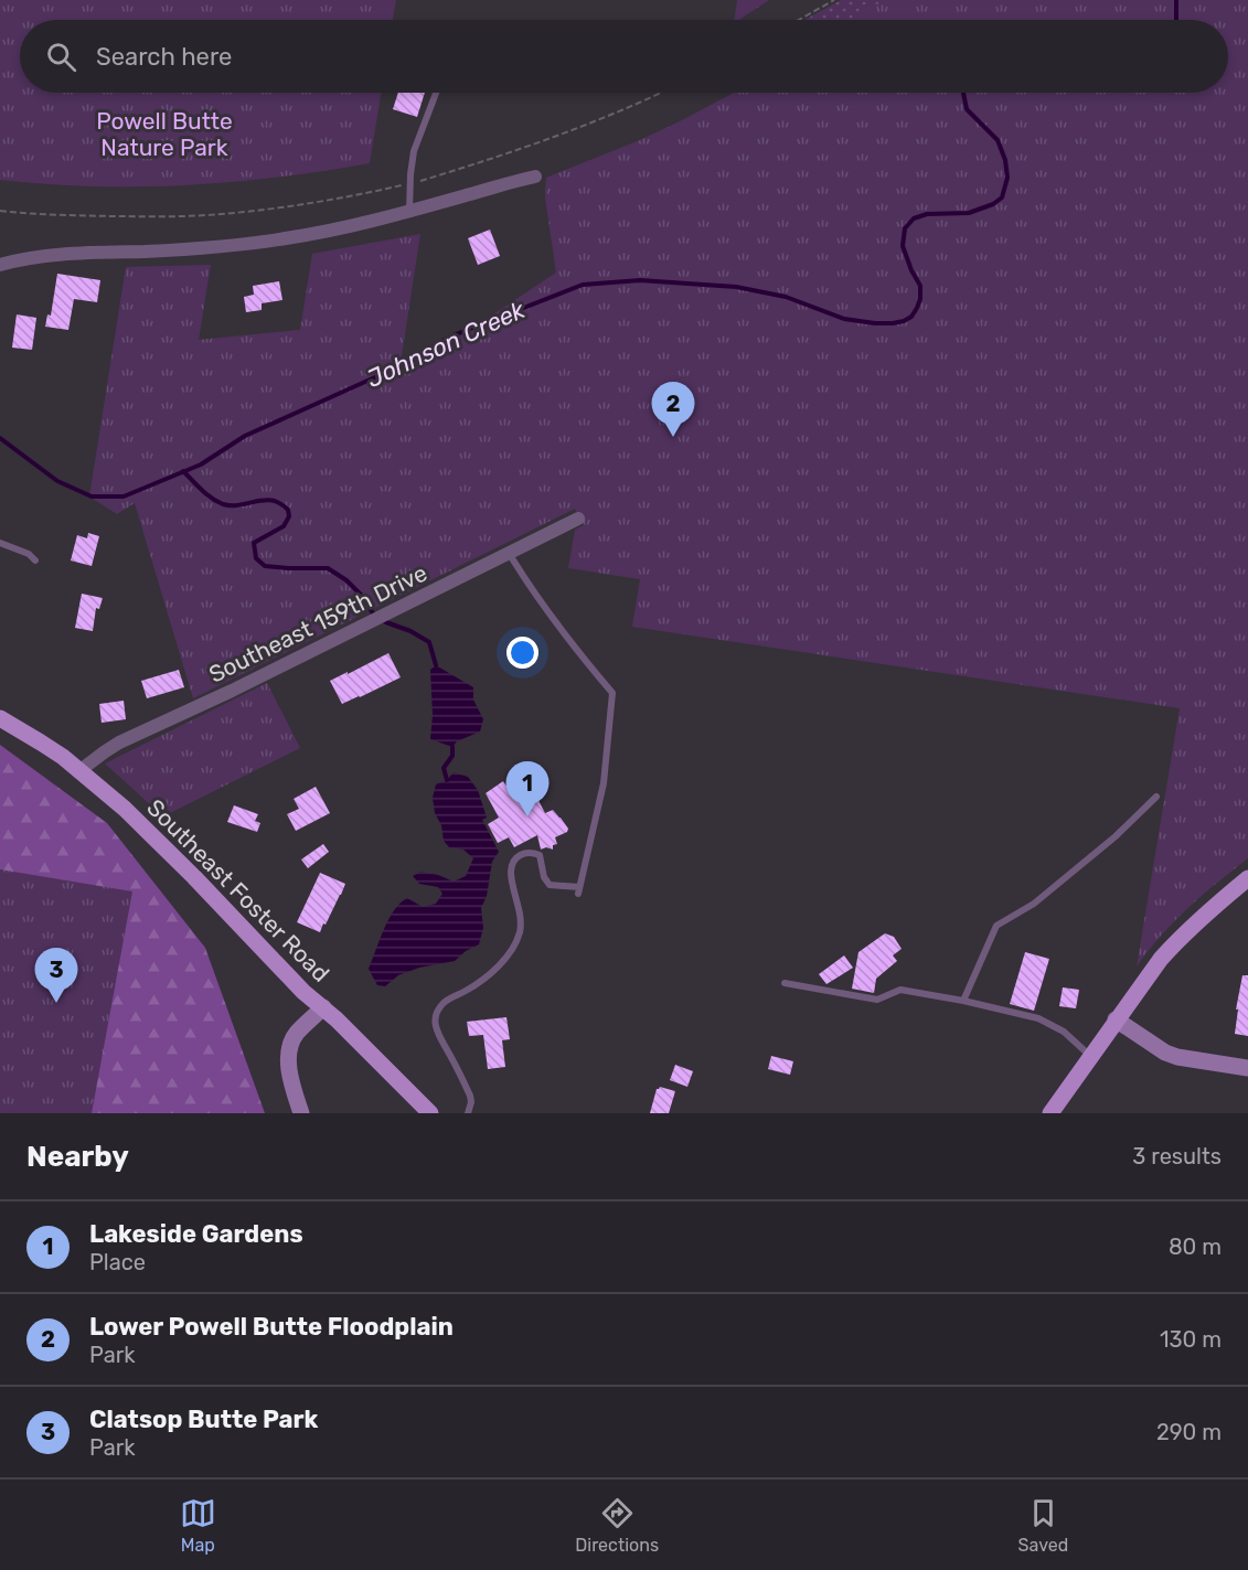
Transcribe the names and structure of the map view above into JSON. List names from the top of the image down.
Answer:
{
  "streets": {
    "main road": ["Southeast Foster Road"],
    "street": ["Southeast 159th Drive"]
  },
  "crossings": [
    ["Southeast 159th Drive", "Southeast Foster Road"]
  ],
  "water": ["Johnson Creek"],
  "parks": ["Powell Butte Nature Park"],
  "page": {
    "search": "Search here",
    "pins": ["2", "1", "3"],
    "heading": ["Nearby", "3 results"],
    "list": [
      {
        "mark": "1",
        "name": "Lakeside Gardens",
        "note": "Place",
        "value": "80 m"
      },
      {
        "mark": "2",
        "name": "Lower Powell Butte Floodplain",
        "note": "Park",
        "value": "130 m"
      },
      {
        "mark": "3",
        "name": "Clatsop Butte Park",
        "note": "Park",
        "value": "290 m"
      }
    ],
    "nav": ["Map", "Directions", "Saved"]
  }
}
